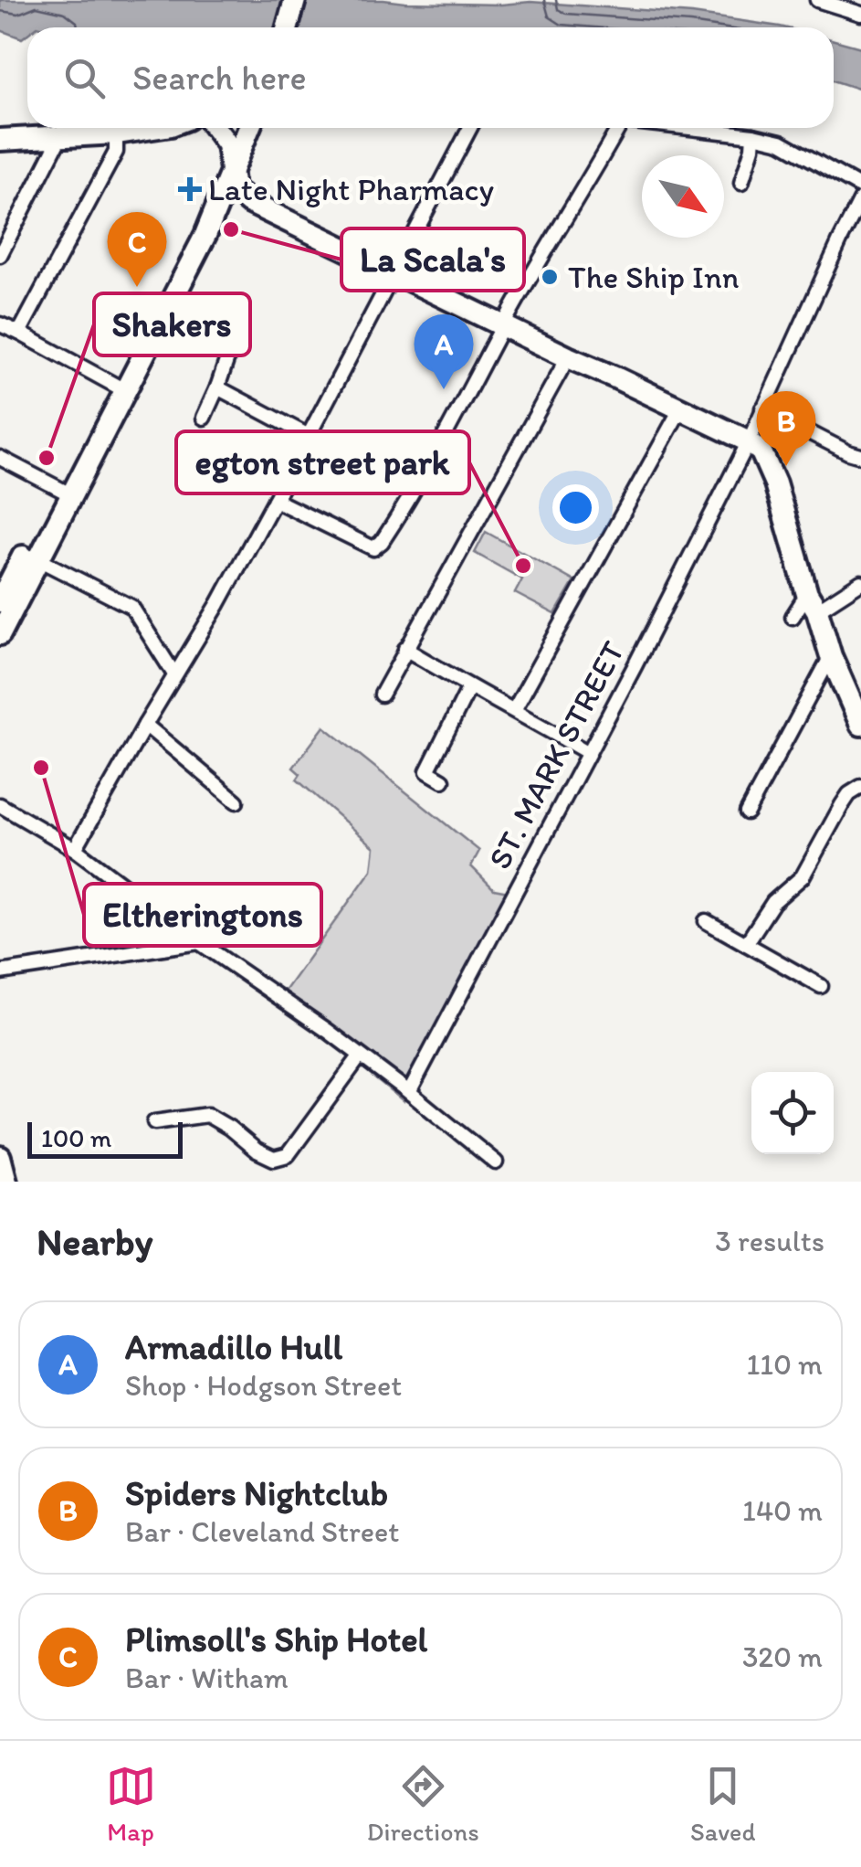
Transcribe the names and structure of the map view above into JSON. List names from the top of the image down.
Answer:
{
  "streets": {
    "street": ["ST. MARK STREET"]
  },
  "places": {
    "health": ["Late Night Pharmacy"],
    "other": [
      "La Scala's",
      "The Ship Inn",
      "Shakers",
      "egton street park",
      "Eltheringtons"
    ]
  },
  "scale_bar": "100 m",
  "north": "bottom right",
  "page": {
    "search": "Search here",
    "pins": ["C", "A", "B"],
    "scale": "100 m",
    "heading": ["Nearby", "3 results"],
    "list": [
      {
        "mark": "A",
        "name": "Armadillo Hull",
        "note": "Shop · Hodgson Street",
        "value": "110 m"
      },
      {
        "mark": "B",
        "name": "Spiders Nightclub",
        "note": "Bar · Cleveland Street",
        "value": "140 m"
      },
      {
        "mark": "C",
        "name": "Plimsoll's Ship Hotel",
        "note": "Bar · Witham",
        "value": "320 m"
      }
    ],
    "nav": ["Map", "Directions", "Saved"]
  }
}
